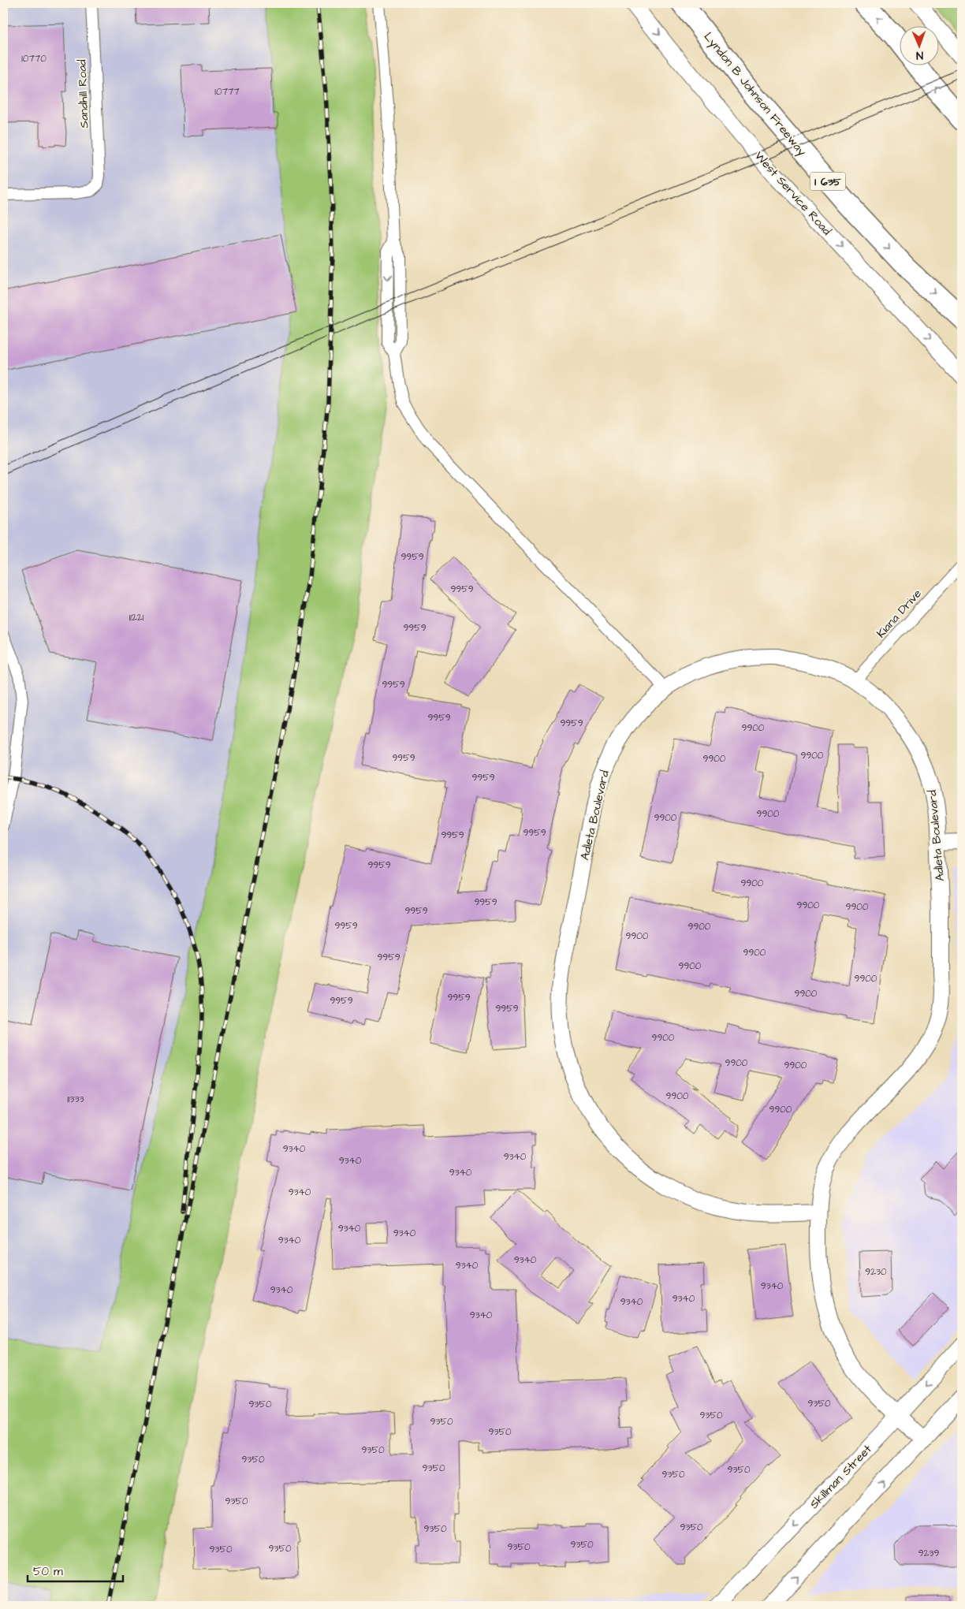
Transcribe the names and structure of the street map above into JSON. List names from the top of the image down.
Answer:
{
  "streets": {
    "highway": ["Lyndon B Johnson Freeway", "I 635"],
    "street": [
      "Sandhill Road",
      "West Service Road",
      "Kiana Drive",
      "Adleta Boulevard",
      "Skillman Street"
    ]
  },
  "crossings": [
    ["Kiana Drive", "Adleta Boulevard"],
    ["Adleta Boulevard", "Skillman Street"]
  ],
  "one_way": ["Lyndon B Johnson Freeway", "West Service Road"],
  "house_numbers": [
    "10770",
    "10777",
    "9959",
    "9959",
    "11221",
    "9959",
    "9959",
    "9959",
    "9959",
    "9900",
    "9900",
    "9959",
    "9900",
    "9959",
    "9900",
    "9900",
    "9959",
    "9959",
    "9959",
    "9900",
    "9959",
    "9900",
    "9900",
    "9959",
    "9959",
    "9900",
    "9900",
    "9900",
    "9959",
    "9900",
    "9900",
    "9900",
    "9959",
    "9959",
    "9959",
    "9900",
    "9900",
    "9900",
    "9900",
    "11333",
    "9900",
    "9340",
    "9340",
    "9340",
    "9340",
    "9340",
    "9340",
    "9340",
    "9340",
    "9340",
    "9340",
    "9230",
    "9340",
    "9340",
    "9340",
    "9340",
    "9340",
    "9350",
    "9350",
    "9350",
    "9350",
    "9350",
    "9350",
    "9350",
    "9350",
    "9350",
    "9350",
    "9350",
    "9350",
    "9350",
    "9350",
    "9350",
    "9350",
    "9350",
    "9239"
  ],
  "scale_bar": "50 m",
  "north": "bottom"
}
